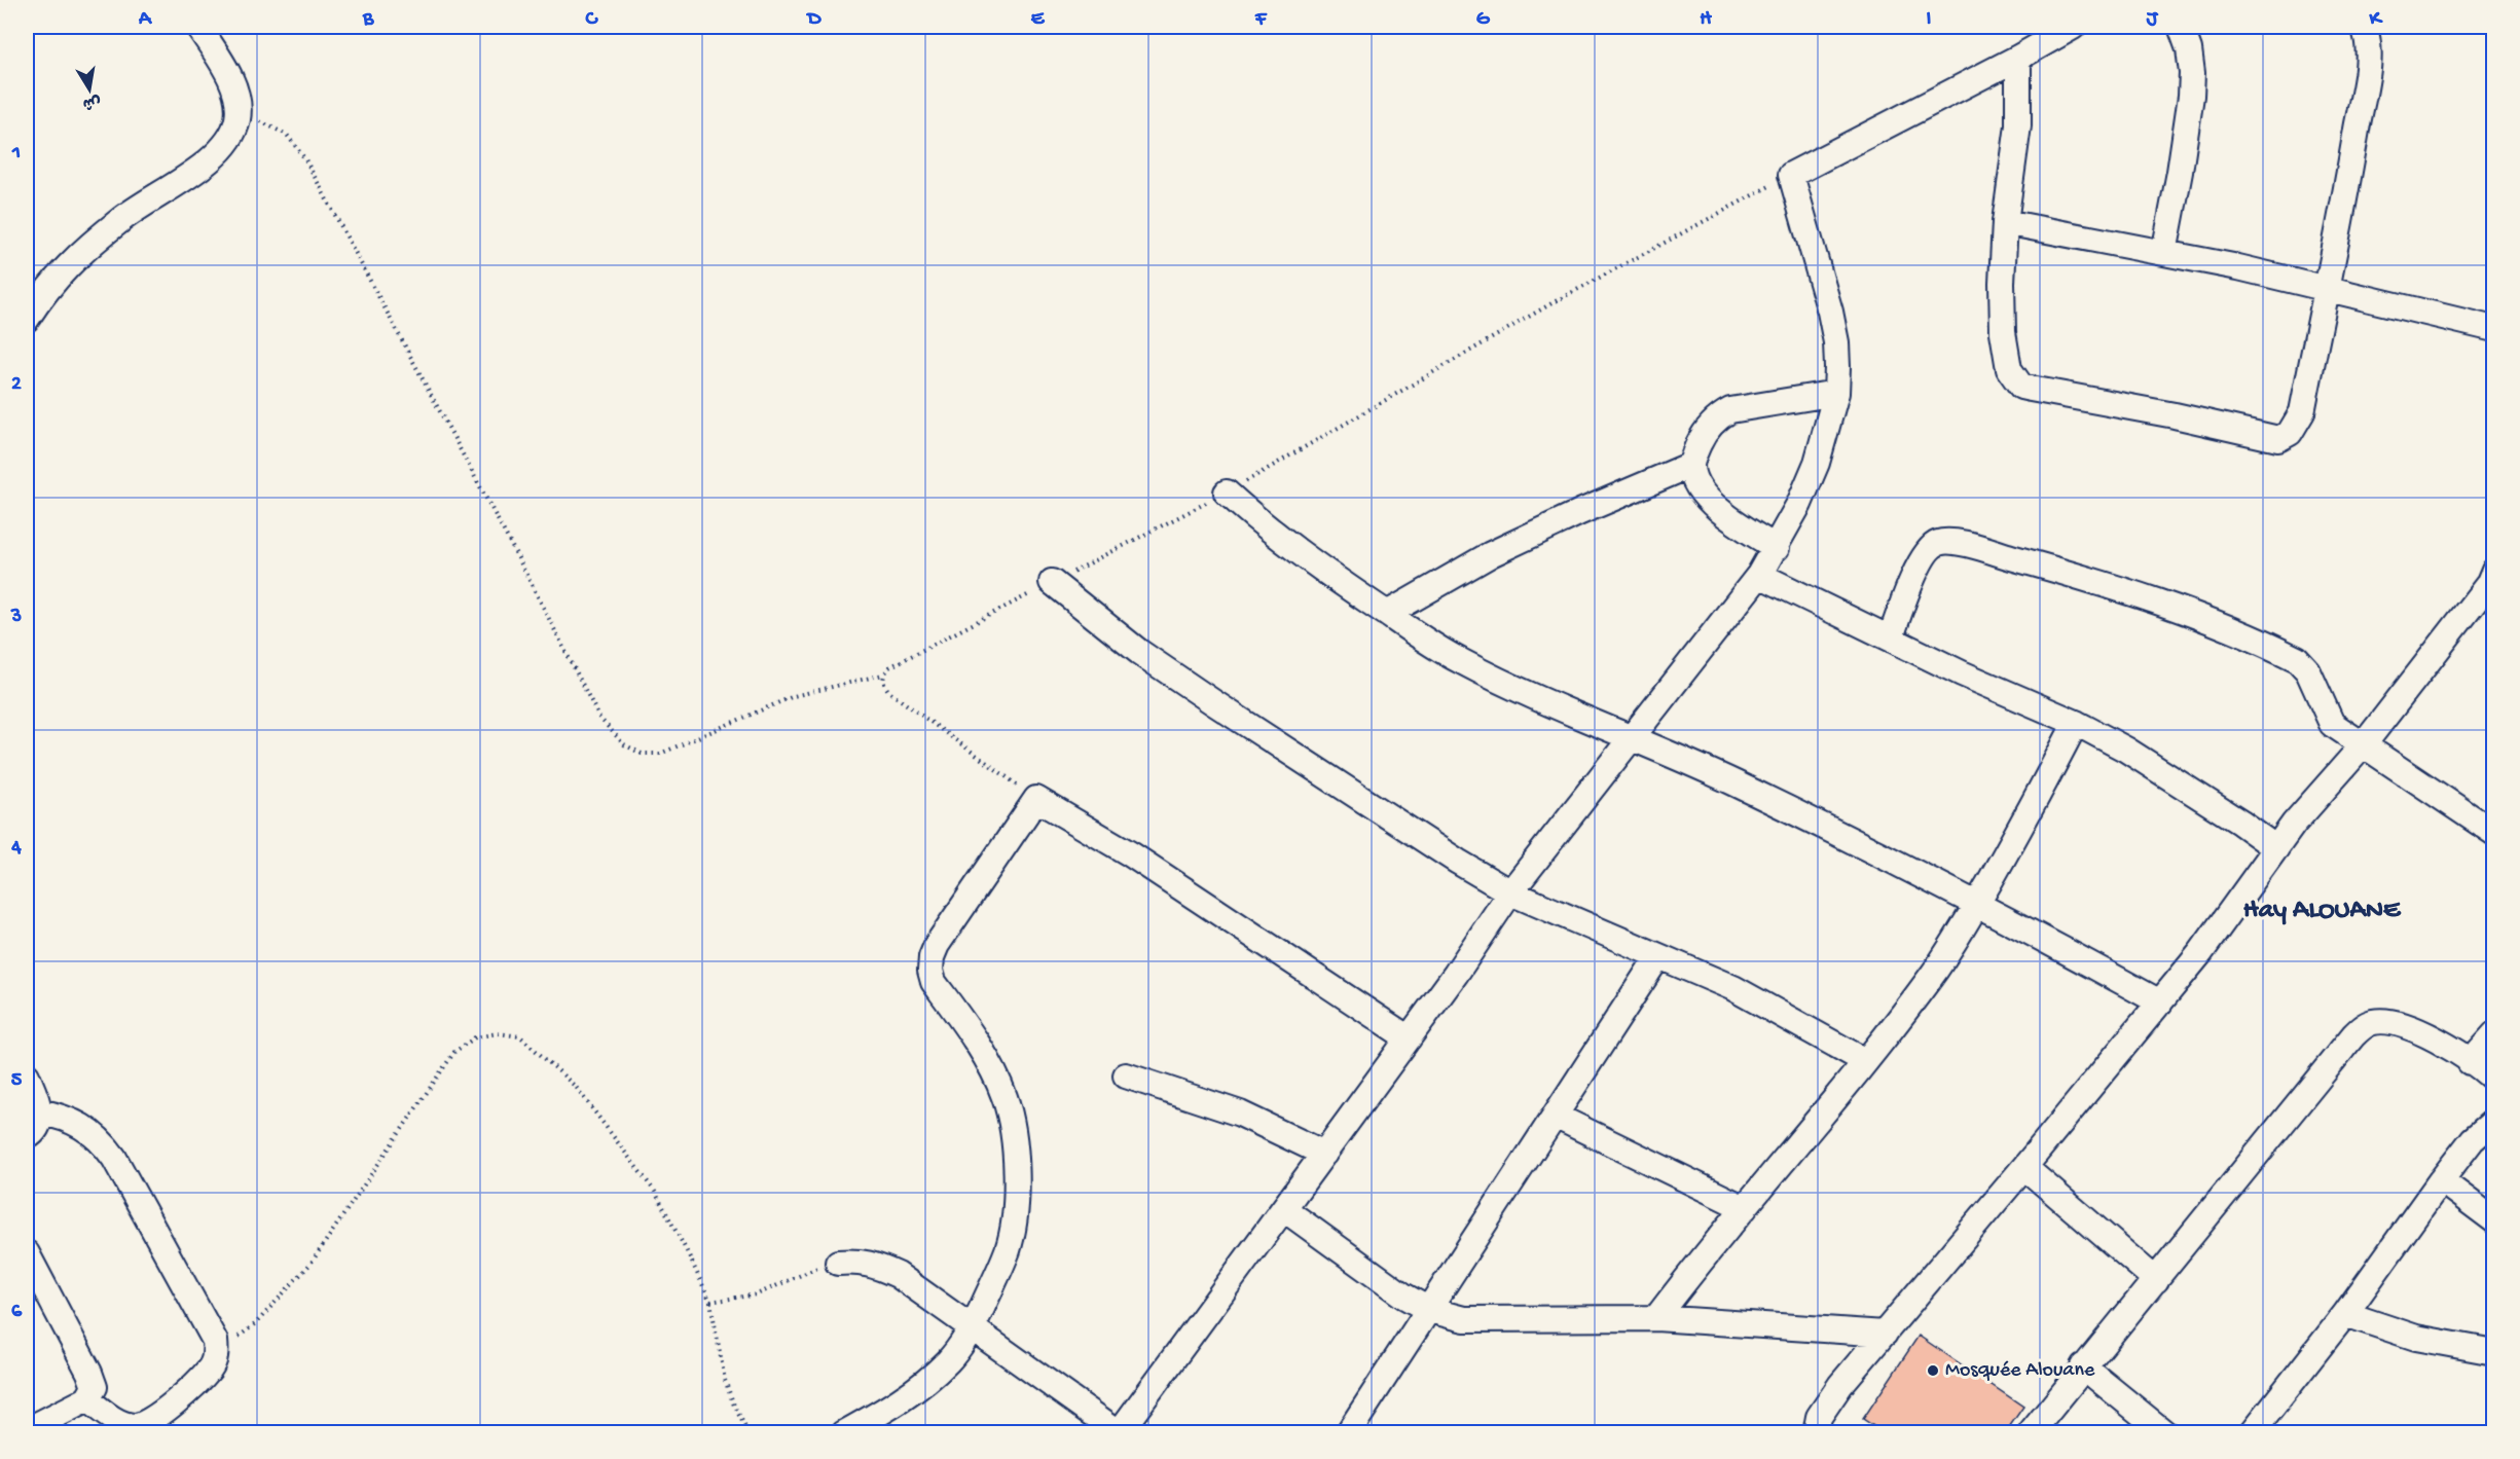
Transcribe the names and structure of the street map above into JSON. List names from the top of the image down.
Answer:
{
  "districts": ["Hay ALOUANE"],
  "places": ["Mosquée Alouane"],
  "north": "bottom",
  "grid": {
    "columns": [
      "A",
      "B",
      "C",
      "D",
      "E",
      "F",
      "G",
      "H",
      "I",
      "J",
      "K"
    ],
    "rows": [
      "1",
      "2",
      "3",
      "4",
      "5",
      "6"
    ]
  }
}
